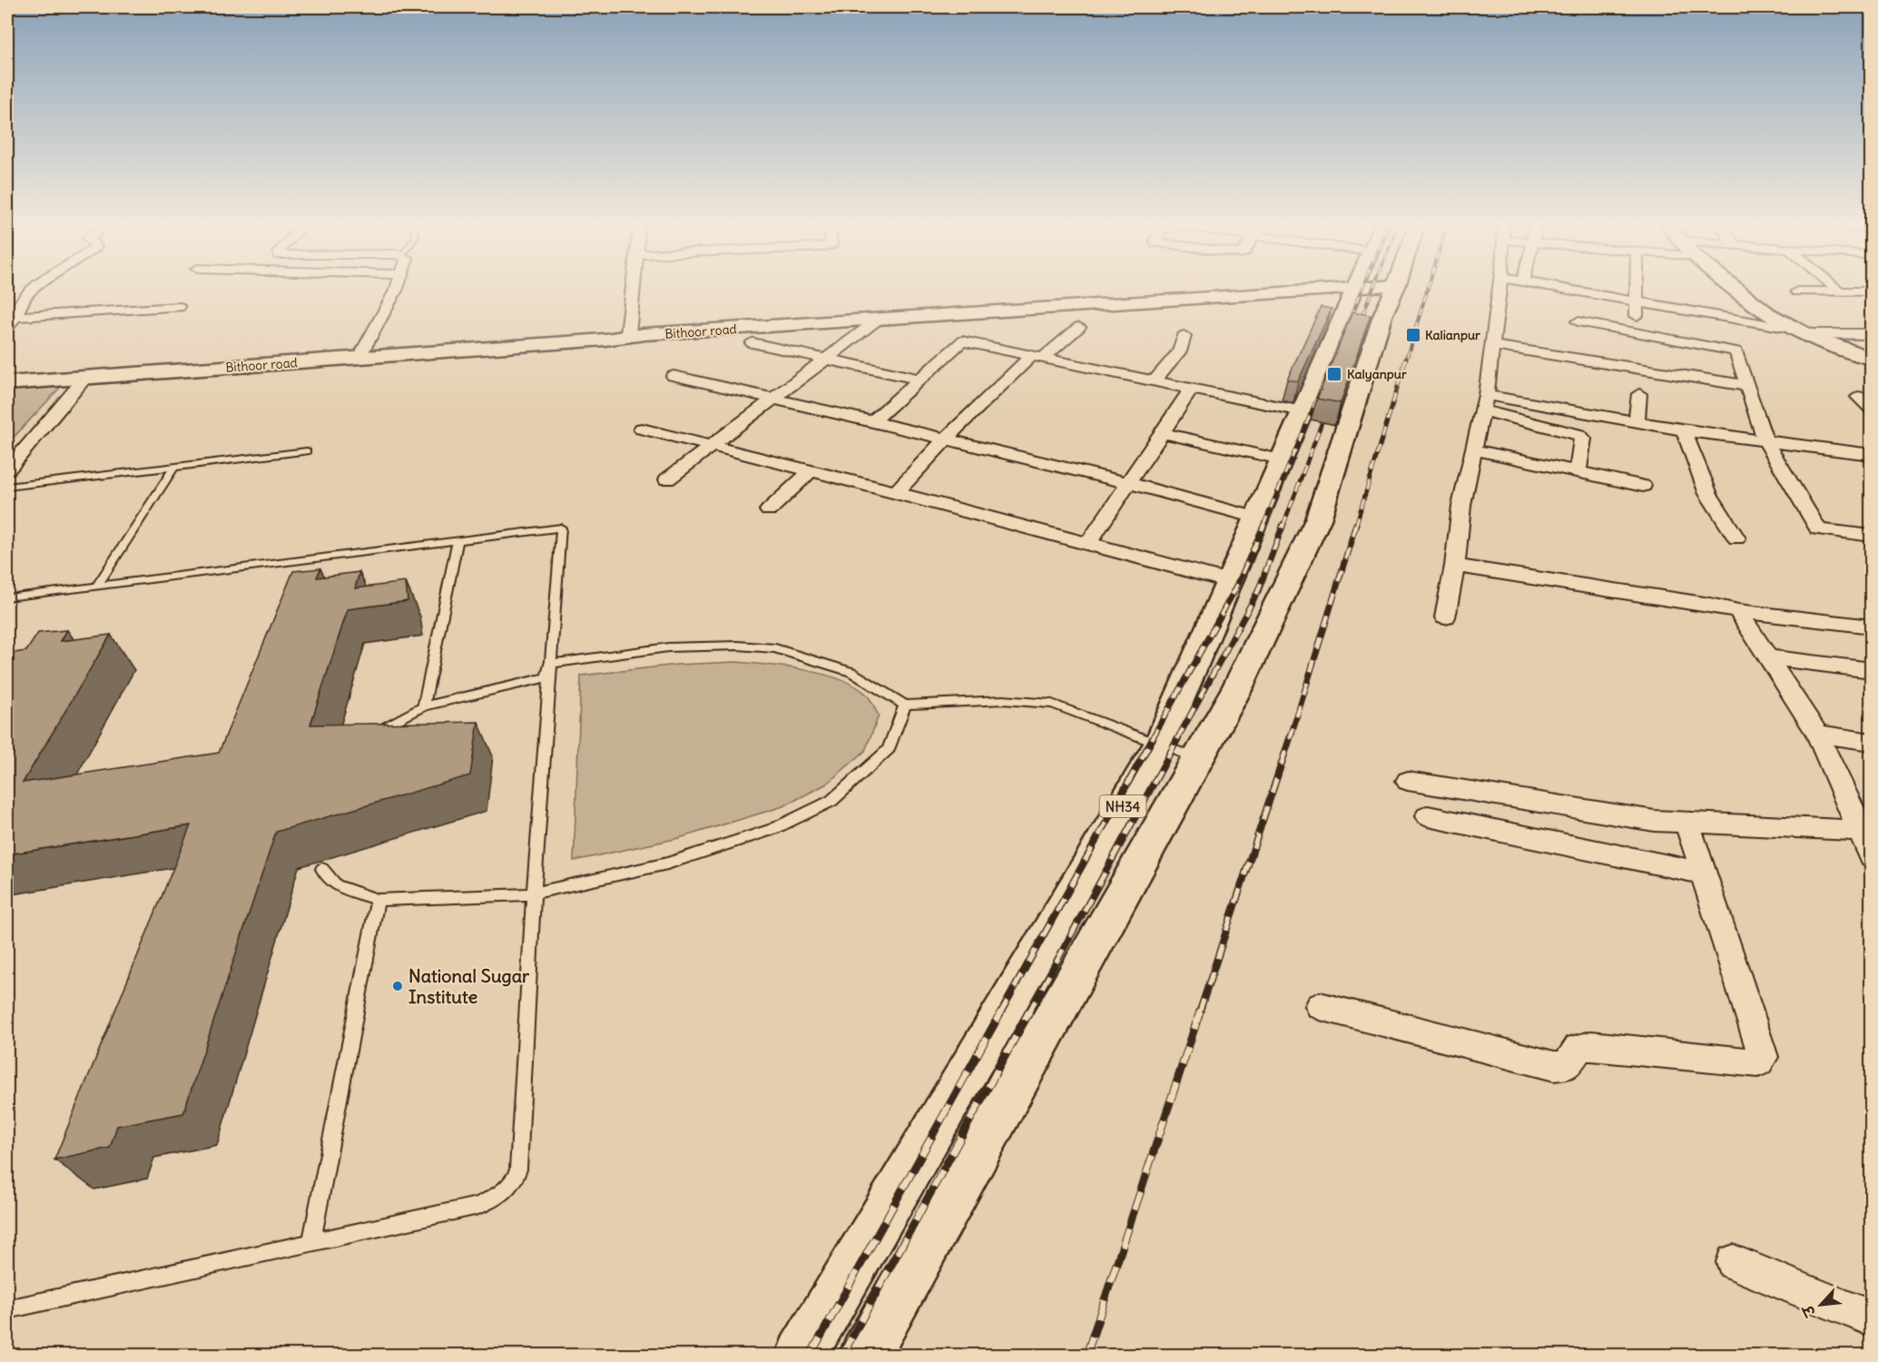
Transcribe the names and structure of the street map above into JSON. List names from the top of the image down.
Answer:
{
  "streets": {
    "main road": ["Bithoor road", "NH34"]
  },
  "crossings": [
    ["Bithoor road", "NH34"]
  ],
  "places": {
    "transit": ["Kalianpur", "Kalyanpur"],
    "other": ["National Sugar Institute"]
  },
  "north": "bottom left"
}
